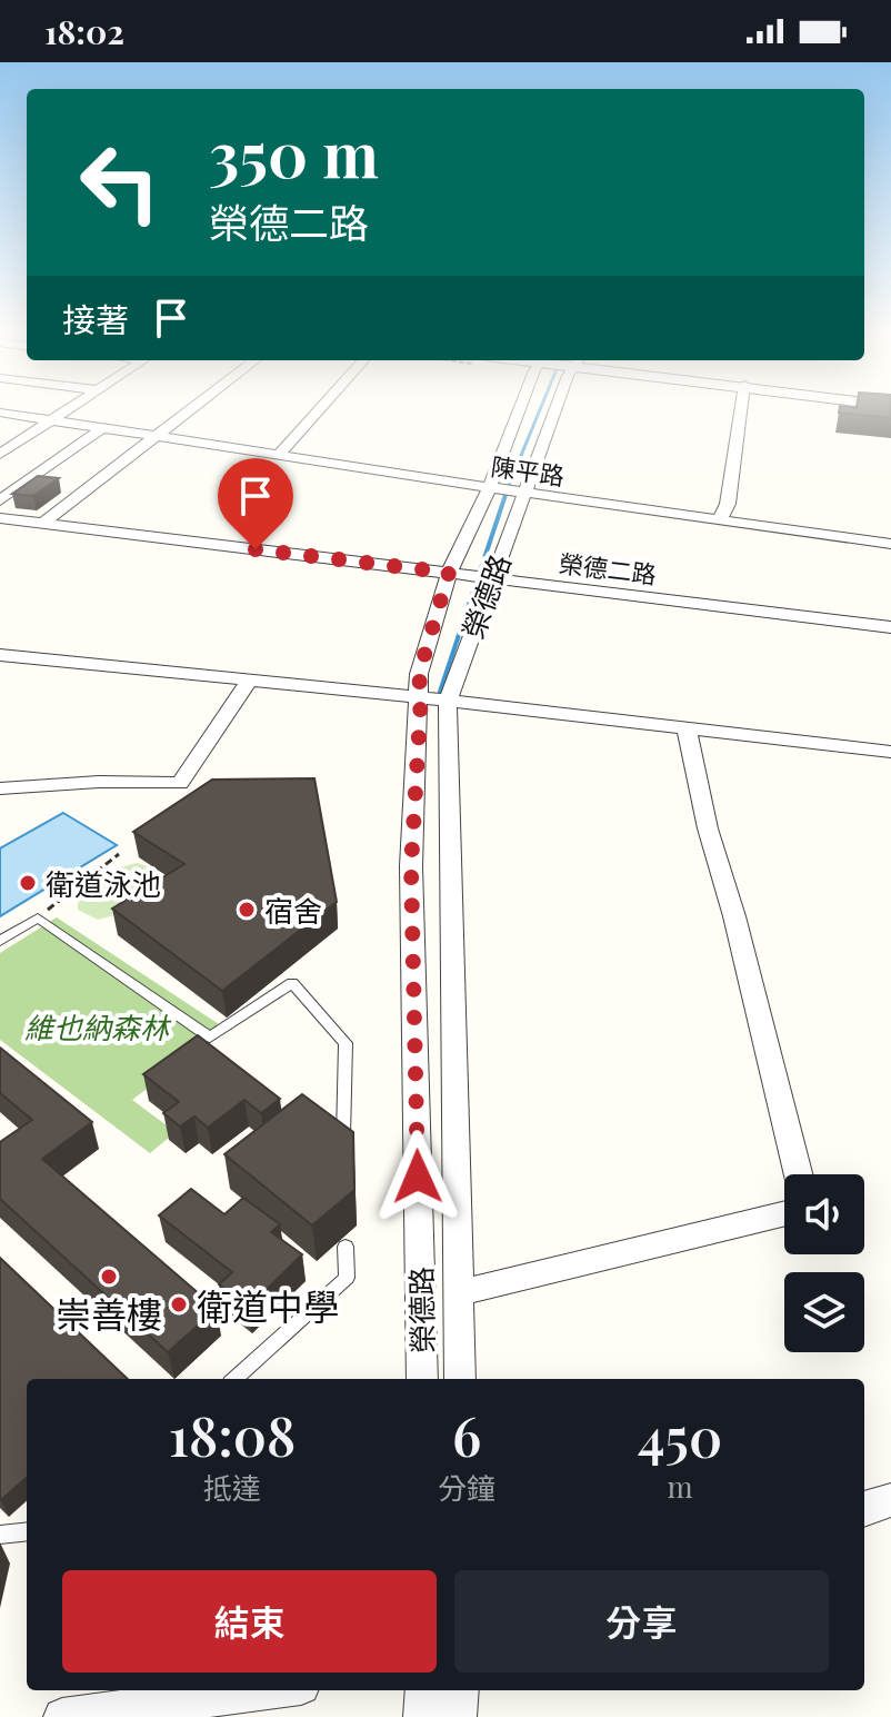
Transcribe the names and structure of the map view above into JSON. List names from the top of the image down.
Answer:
{
  "streets": {
    "street": ["陳平路", "榮德二路", "榮德路"]
  },
  "crossings": [
    ["陳平路", "榮德路"],
    ["榮德二路", "榮德路"]
  ],
  "parks": ["維也納森林"],
  "places": [
    "衛道泳池",
    "宿舍",
    "崇善樓",
    "衛道中學"
  ],
  "page": {
    "status": "18:02",
    "turn": ["350 m", "榮德二路"],
    "then": "接著",
    "eta": [
      "18:08",
      "抵達",
      "6",
      "分鐘",
      "450",
      "m"
    ],
    "buttons": ["結束", "分享"]
  }
}
